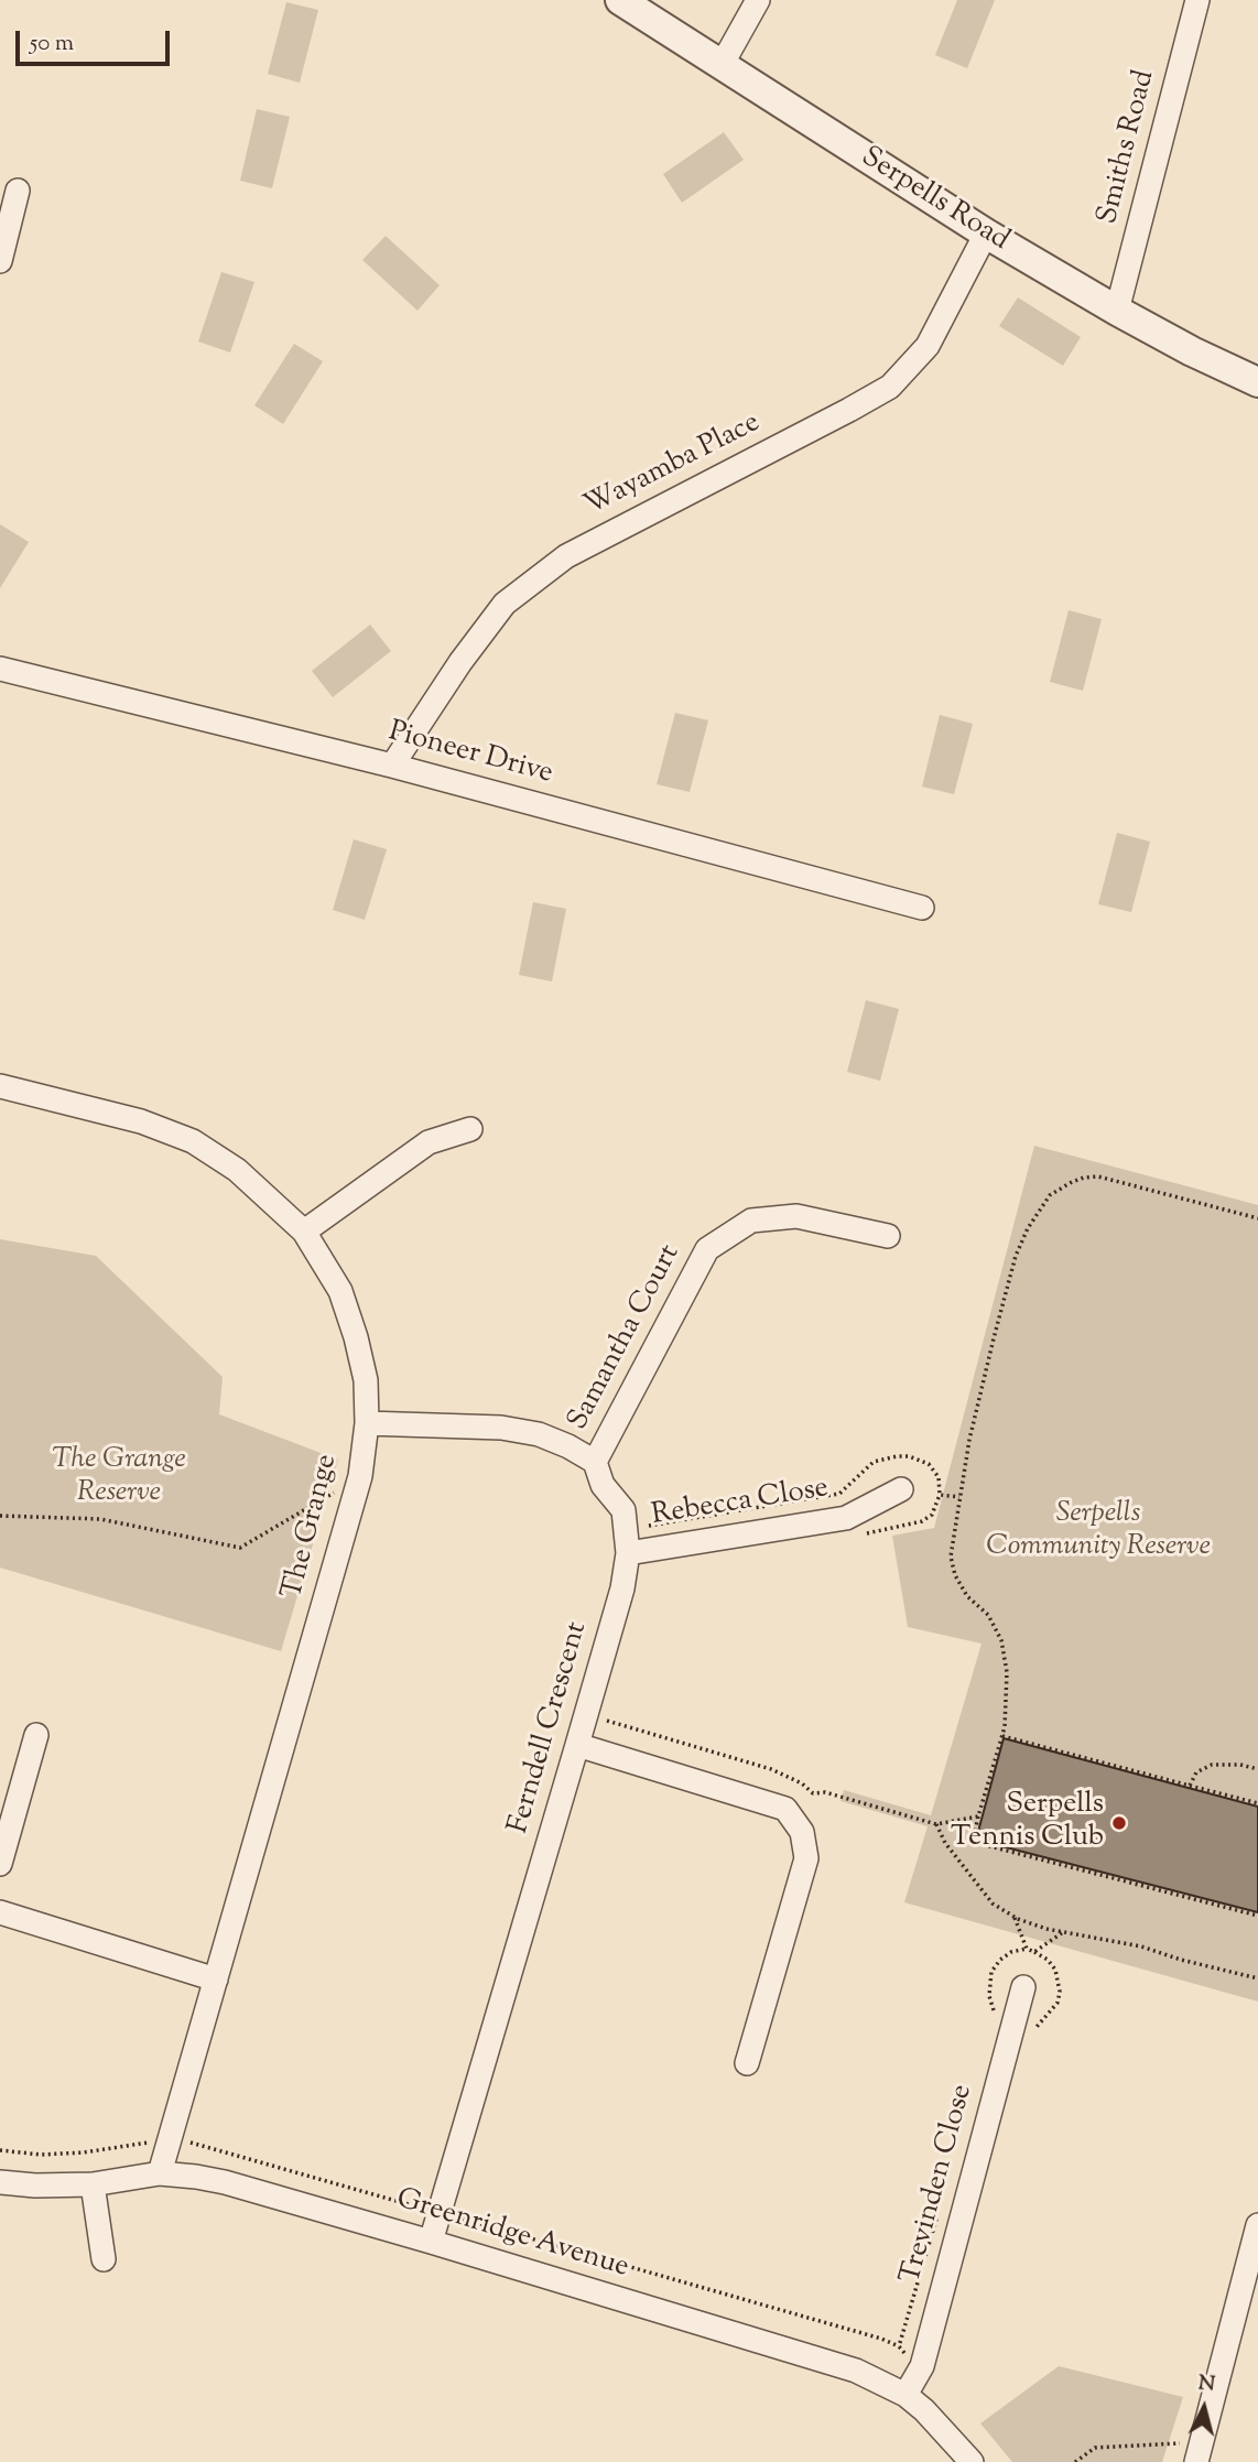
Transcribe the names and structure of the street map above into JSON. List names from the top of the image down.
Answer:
{
  "streets": {
    "street": [
      "Smiths Road",
      "Serpells Road",
      "Wayamba Place",
      "Pioneer Drive",
      "Samantha Court",
      "Rebecca Close",
      "The Grange",
      "Ferndell Crescent",
      "Trevinden Close",
      "Greenridge Avenue"
    ]
  },
  "crossings": [
    ["Smiths Road", "Serpells Road"],
    ["Serpells Road", "Wayamba Place"],
    ["Wayamba Place", "Pioneer Drive"],
    ["Samantha Court", "Ferndell Crescent"],
    ["Rebecca Close", "Ferndell Crescent"],
    ["The Grange", "Greenridge Avenue"],
    ["Ferndell Crescent", "Greenridge Avenue"],
    ["Trevinden Close", "Greenridge Avenue"]
  ],
  "parks": ["The Grange Reserve", "Serpells Community Reserve"],
  "places": ["Serpells Tennis Club"],
  "scale_bar": "50 m",
  "north": "top"
}
